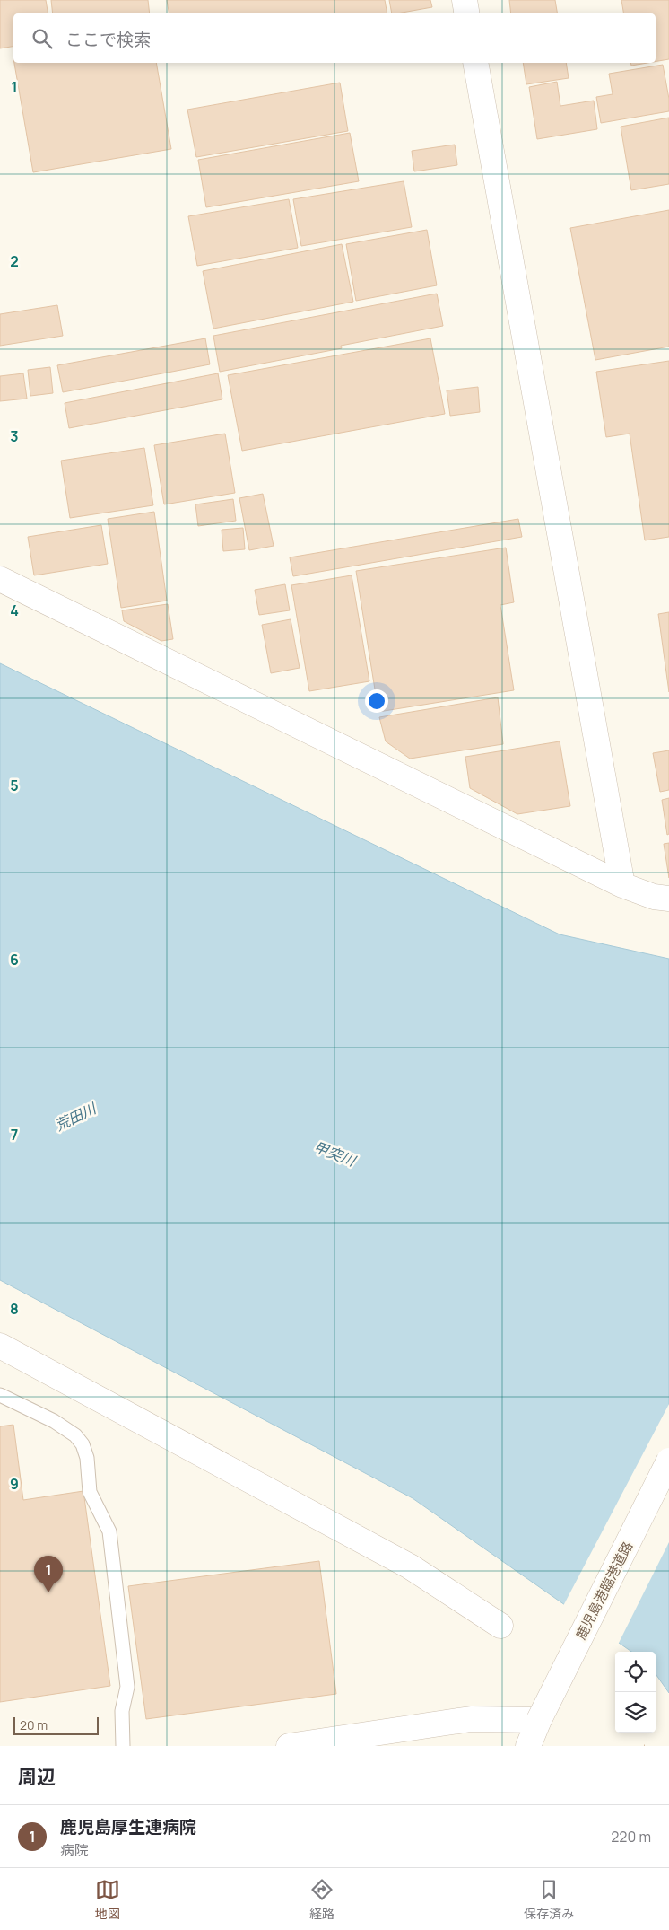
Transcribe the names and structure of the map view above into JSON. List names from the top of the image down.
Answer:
{
  "streets": {
    "street": ["鹿児島港臨港道路"]
  },
  "water": ["荒田川", "甲突川"],
  "scale_bar": "20 m",
  "page": {
    "search": "ここで検索",
    "pins": "1",
    "scale": "20 m",
    "heading": "周辺",
    "list": [
      {
        "mark": "1",
        "name": "鹿児島厚生連病院",
        "note": "病院",
        "value": "220 m"
      }
    ],
    "nav": ["地図", "経路", "保存済み"]
  },
  "grid": {
    "rows": [
      "1",
      "2",
      "3",
      "4",
      "5",
      "6",
      "7",
      "8",
      "9"
    ]
  }
}
